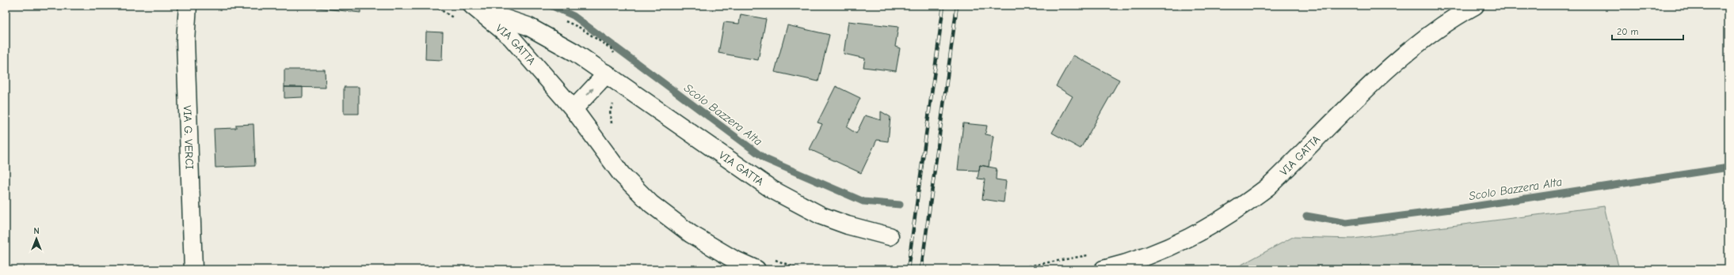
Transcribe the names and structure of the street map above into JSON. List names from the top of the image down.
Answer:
{
  "streets": {
    "street": ["VIA GATTA", "VIA G. VERCI"]
  },
  "water": ["Scolo Bazzera Alta"],
  "scale_bar": "20 m",
  "north": "top"
}
